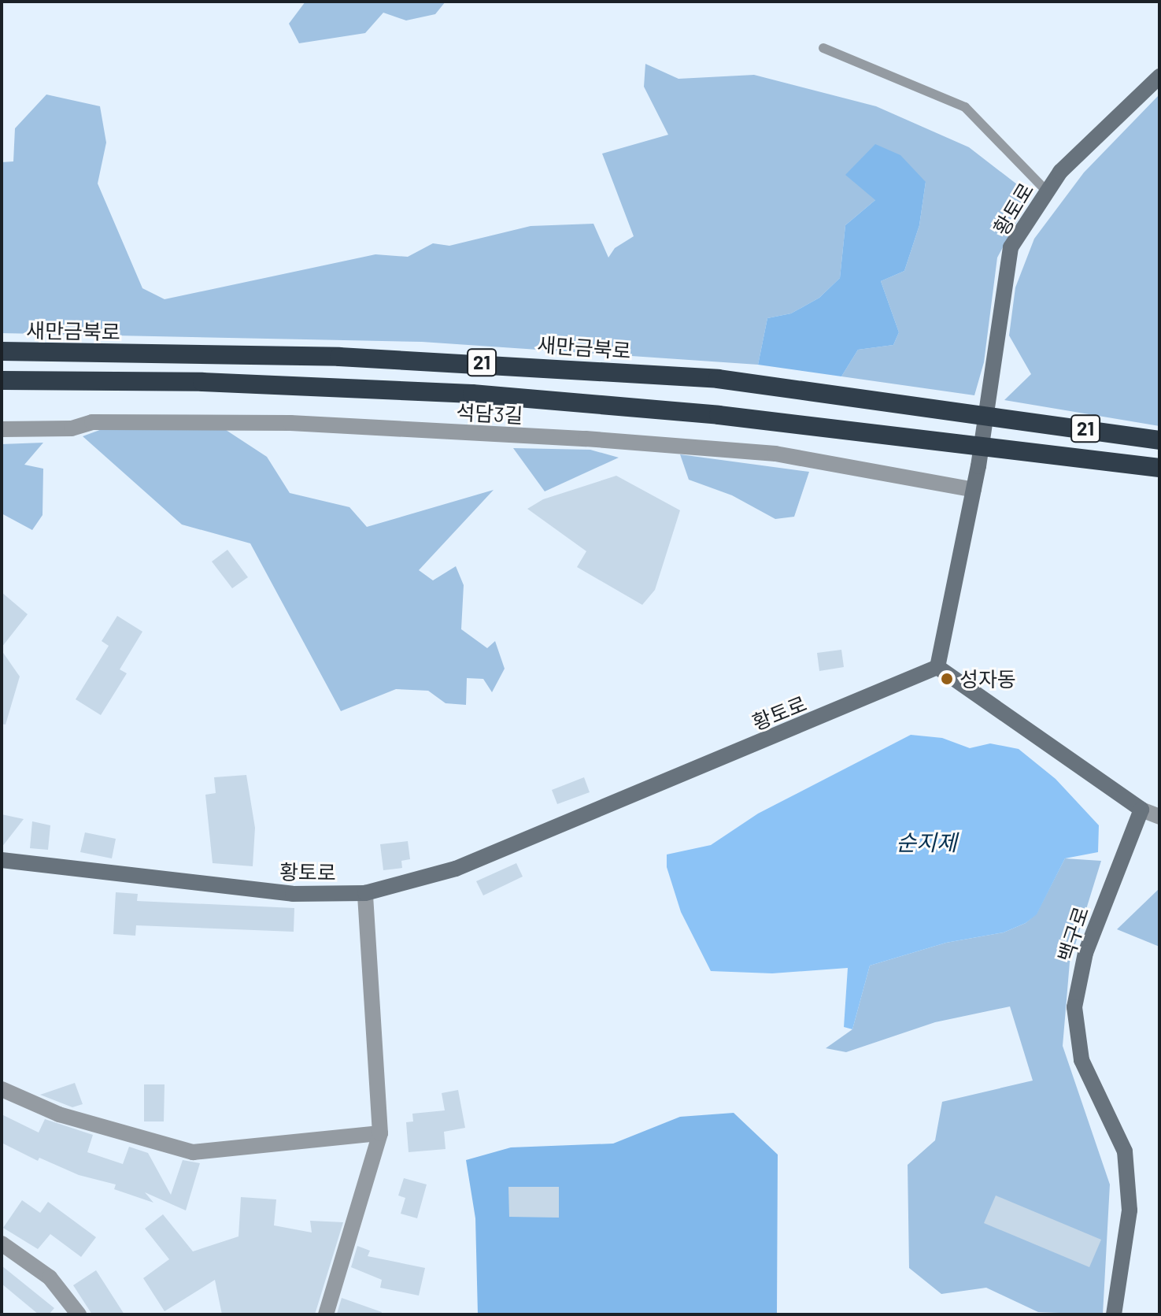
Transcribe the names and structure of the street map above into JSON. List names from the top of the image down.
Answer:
{
  "streets": {
    "highway": ["새만금북로", "21"],
    "main road": ["황토로", "백구로"],
    "street": ["석담3길"]
  },
  "crossings": [
    ["황토로", "석담3길"]
  ],
  "water": ["순지제"],
  "places": ["성자동"]
}
